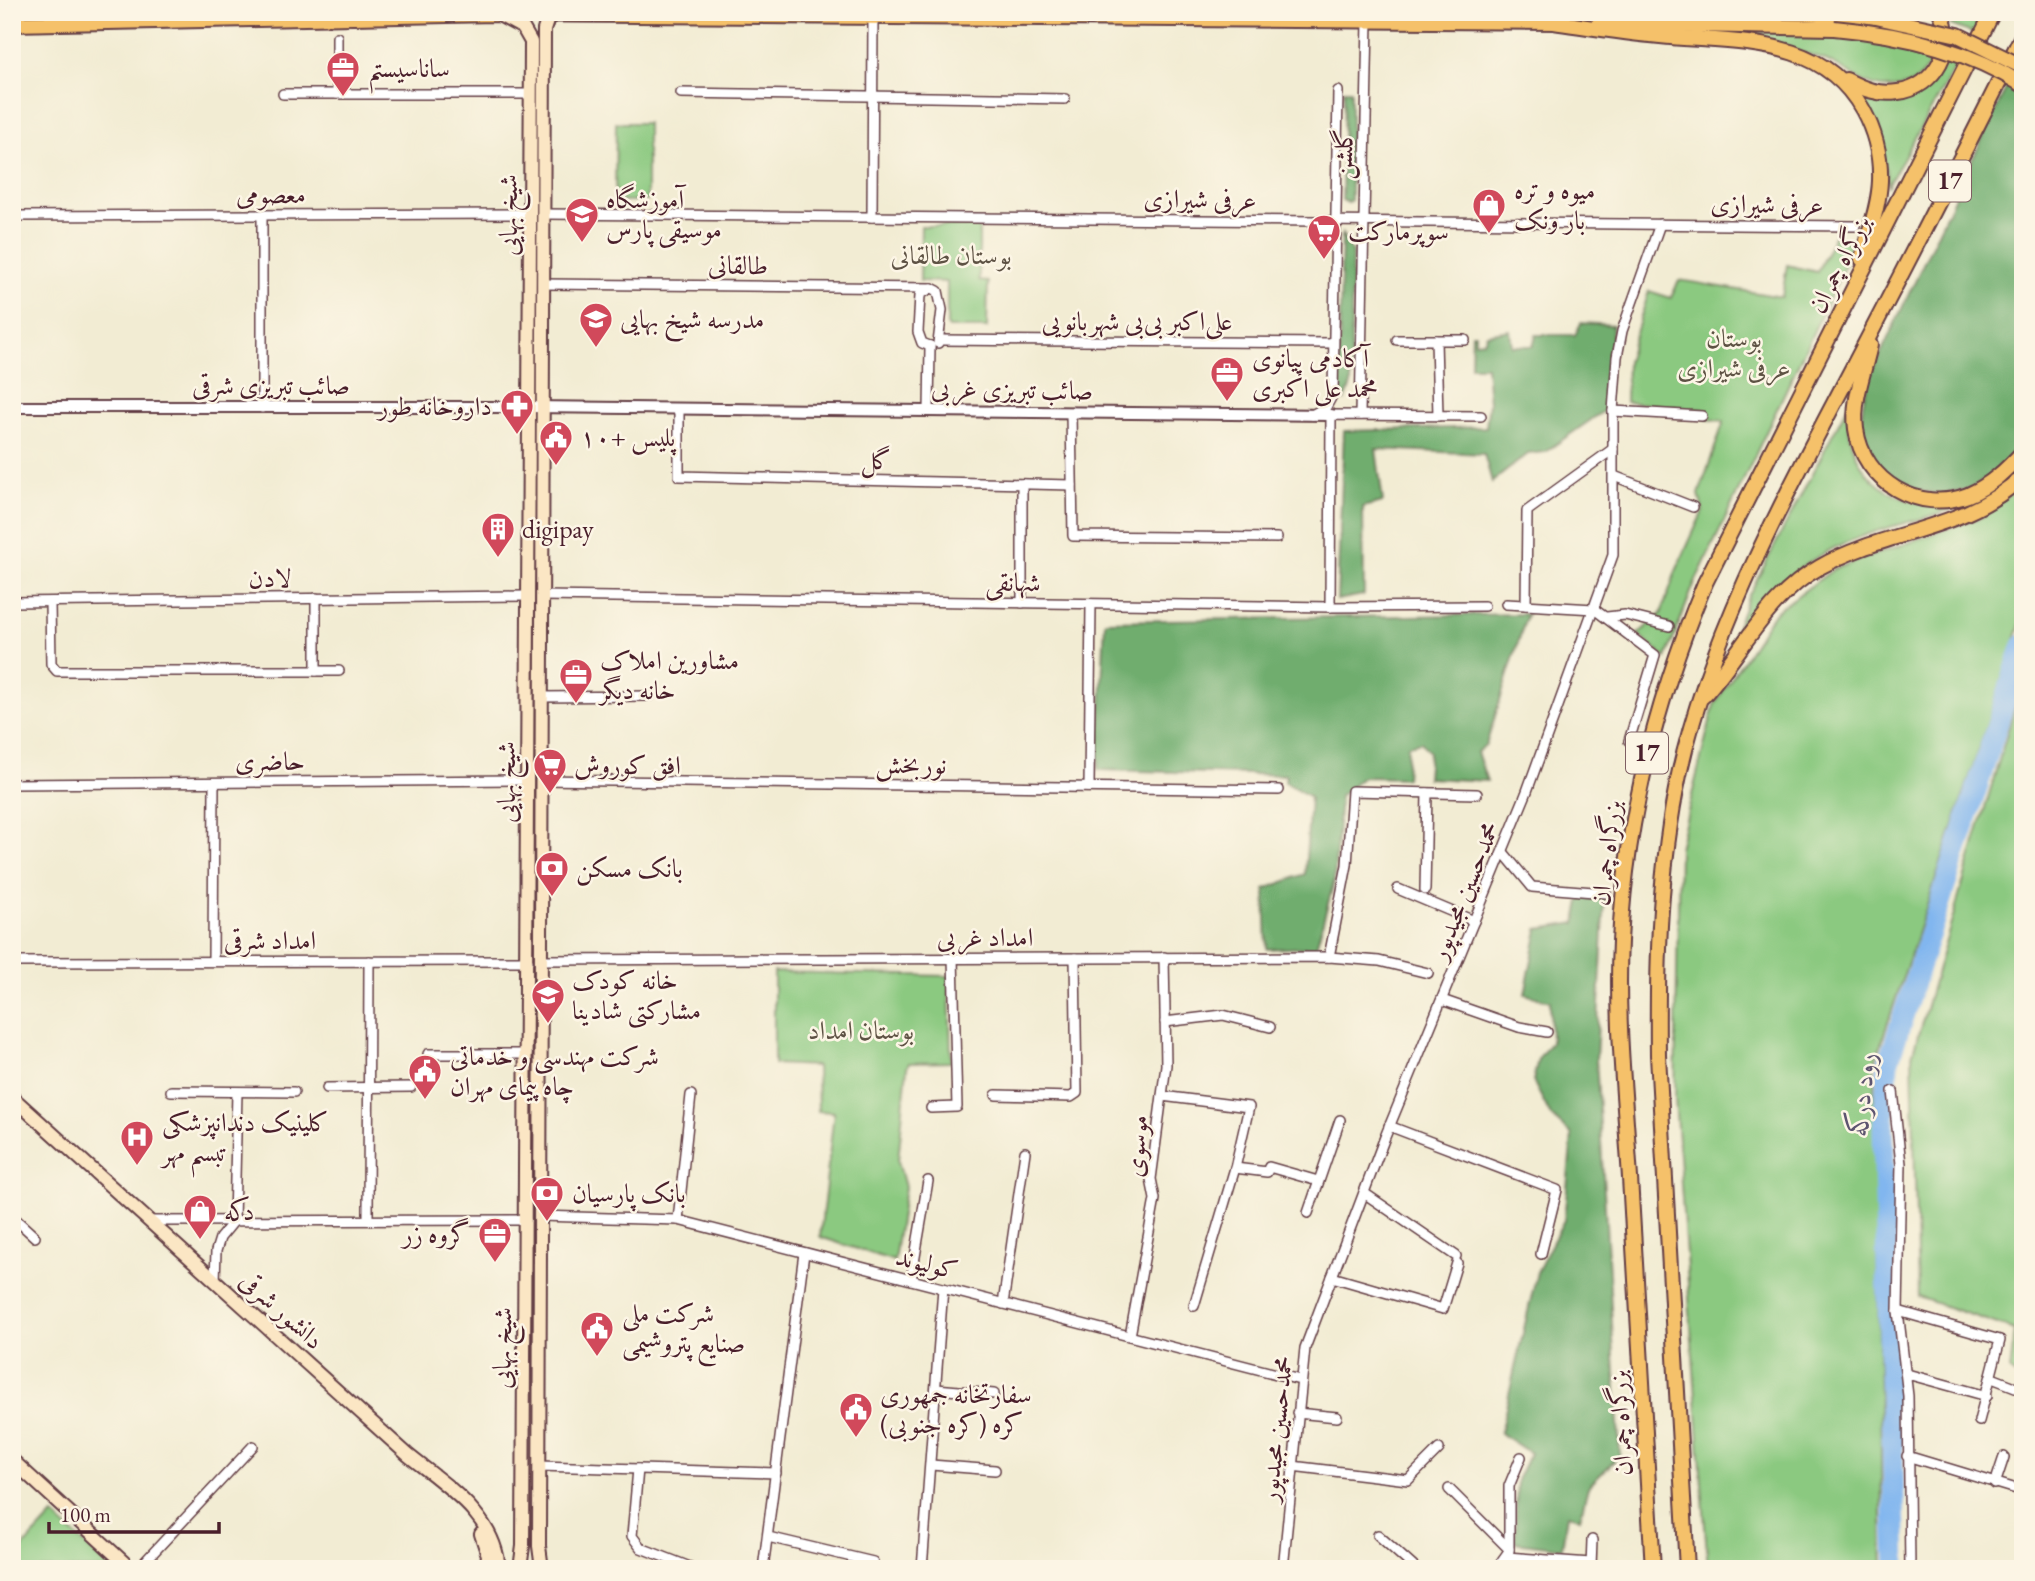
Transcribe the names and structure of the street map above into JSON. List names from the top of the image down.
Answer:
{
  "streets": {
    "main road": [
      "17",
      "شیخ بهایی",
      "بزرگراه چمران",
      "دانشور شرقی"
    ],
    "street": [
      "گلشن",
      "معصومی",
      "عرفی شیرازی",
      "طالقانی",
      "علی‌اکبر بی‌بی شهربانویی",
      "صائب تبریزی شرقی",
      "صائب تبریزی غربی",
      "گل",
      "لادن",
      "شهانقی",
      "حاضری",
      "نوربخش",
      "محمدحسین مجیدپور",
      "امداد غربی",
      "امداد شرقی",
      "موسوی",
      "کولیوند"
    ]
  },
  "crossings": [
    ["گلشن", "عرفی شیرازی"],
    ["گلشن", "علی‌اکبر بی‌بی شهربانویی"],
    ["گلشن", "صائب تبریزی غربی"],
    ["معصومی", "عرفی شیرازی"],
    ["معصومی", "شیخ بهایی"],
    ["عرفی شیرازی", "شیخ بهایی"],
    ["عرفی شیرازی", "محمدحسین مجیدپور"],
    ["شیخ بهایی", "طالقانی"],
    ["شیخ بهایی", "صائب تبریزی شرقی"],
    ["شیخ بهایی", "صائب تبریزی غربی"],
    ["شیخ بهایی", "لادن"],
    ["شیخ بهایی", "شهانقی"],
    ["شیخ بهایی", "حاضری"],
    ["شیخ بهایی", "نوربخش"],
    ["شیخ بهایی", "امداد غربی"],
    ["شیخ بهایی", "امداد شرقی"],
    ["شیخ بهایی", "کولیوند"],
    ["صائب تبریزی شرقی", "صائب تبریزی غربی"],
    ["صائب تبریزی غربی", "گل"],
    ["حاضری", "نوربخش"],
    ["محمدحسین مجیدپور", "کولیوند"],
    ["امداد غربی", "امداد شرقی"],
    ["امداد غربی", "موسوی"],
    ["موسوی", "کولیوند"]
  ],
  "water": ["رود درکه"],
  "parks": ["بوستان طالقانی", "بوستان عرفی شیرازی", "بوستان امداد"],
  "places": {
    "office": [
      "ساناسیستم",
      "آکادمی پیانوی محمد علی‌ اکبری",
      "مشاورین املاک خانه دیگر",
      "گروه زر"
    ],
    "shop": ["میوه و تره بار ونک", "دکه"],
    "school or university": ["آموزشگاه موسیقی پارس", "مدرسه شیخ بهایی", "خانه کودک مشارکتی شادینا"],
    "supermarket": ["سوپرمارکت", "افق کوروش"],
    "pharmacy": ["داروخانه طور"],
    "public building": [
      "پلیس +۱۰",
      "شرکت مهندسی و خدماتی چاه پیمای مهران",
      "شرکت ملی صنایع پتروشیمی",
      "سفارتخانه جمهوری کره (کره جنوبی)"
    ],
    "building": ["digipay"],
    "bank": ["بانک مسکن", "بانک پارسیان"],
    "hospital": ["کلینیک دندانپزشکی تبسم مهر"]
  },
  "scale_bar": "100 m"
}
